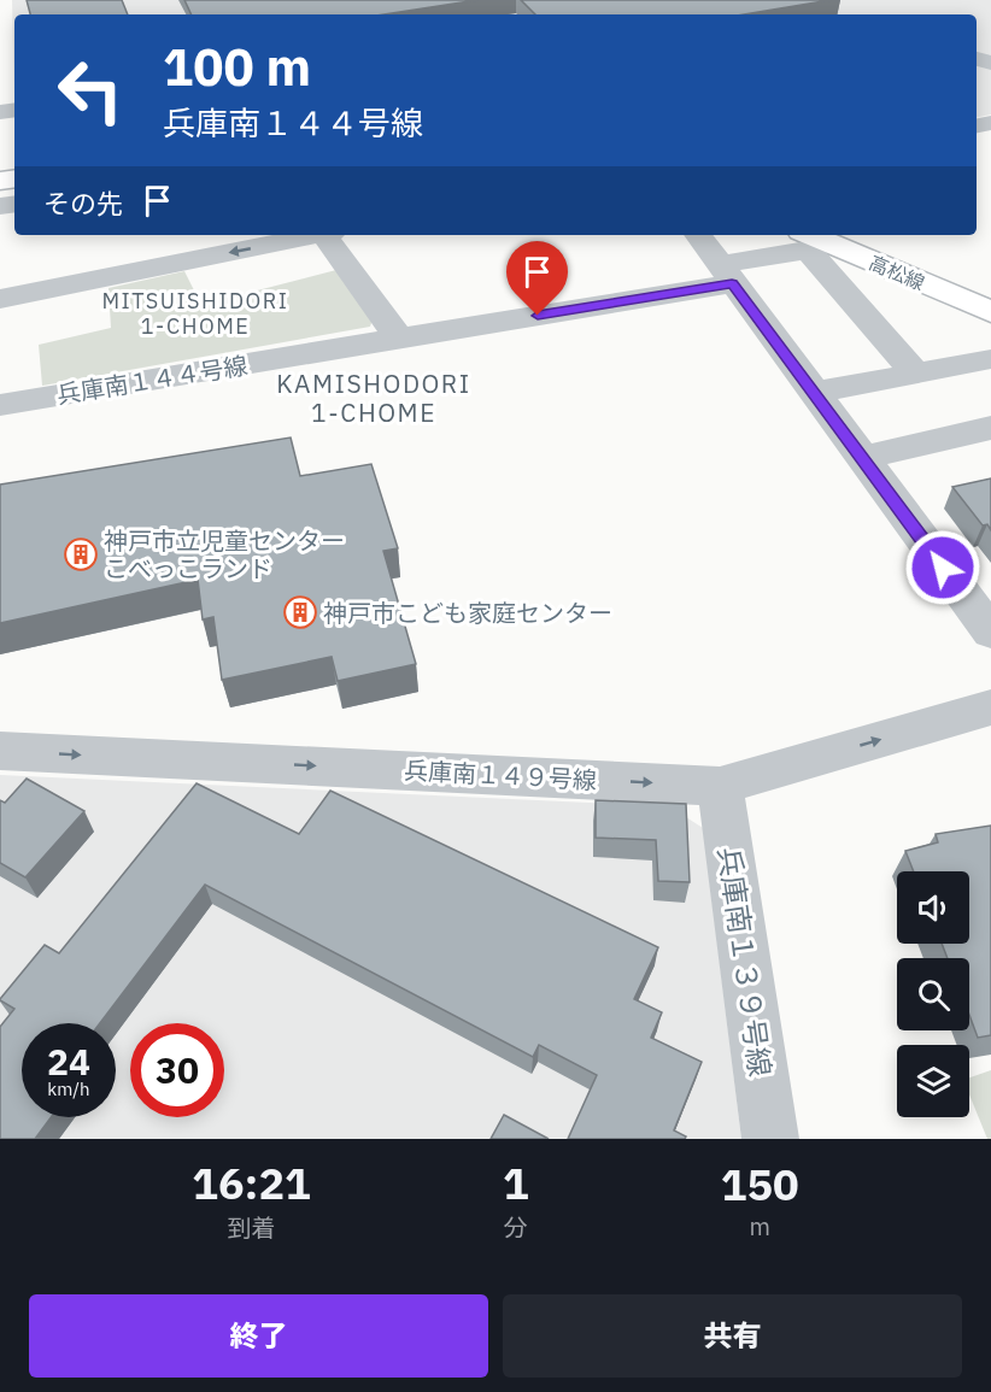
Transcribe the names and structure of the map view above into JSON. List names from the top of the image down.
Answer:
{
  "streets": {
    "main road": ["高松線"],
    "street": ["兵庫南１４４号線", "兵庫南１４９号線", "兵庫南１３９号線"]
  },
  "crossings": [
    ["高松線", "兵庫南１４４号線"],
    ["兵庫南１４９号線", "兵庫南１３９号線"]
  ],
  "one_way": ["兵庫南１４９号線"],
  "districts": ["MITSUISHIDORI 1-CHOME", "KAMISHODORI 1-CHOME"],
  "places": {
    "building": ["神戸市立児童センター こべっこランド", "神戸市こども家庭センター"]
  },
  "page": {
    "turn": ["100 m", "兵庫南１４４号線"],
    "then": "その先",
    "speed": "24 km/h",
    "limit": "30",
    "eta": [
      "16:21",
      "到着",
      "1",
      "分",
      "150",
      "m"
    ],
    "buttons": ["終了", "共有"]
  }
}
